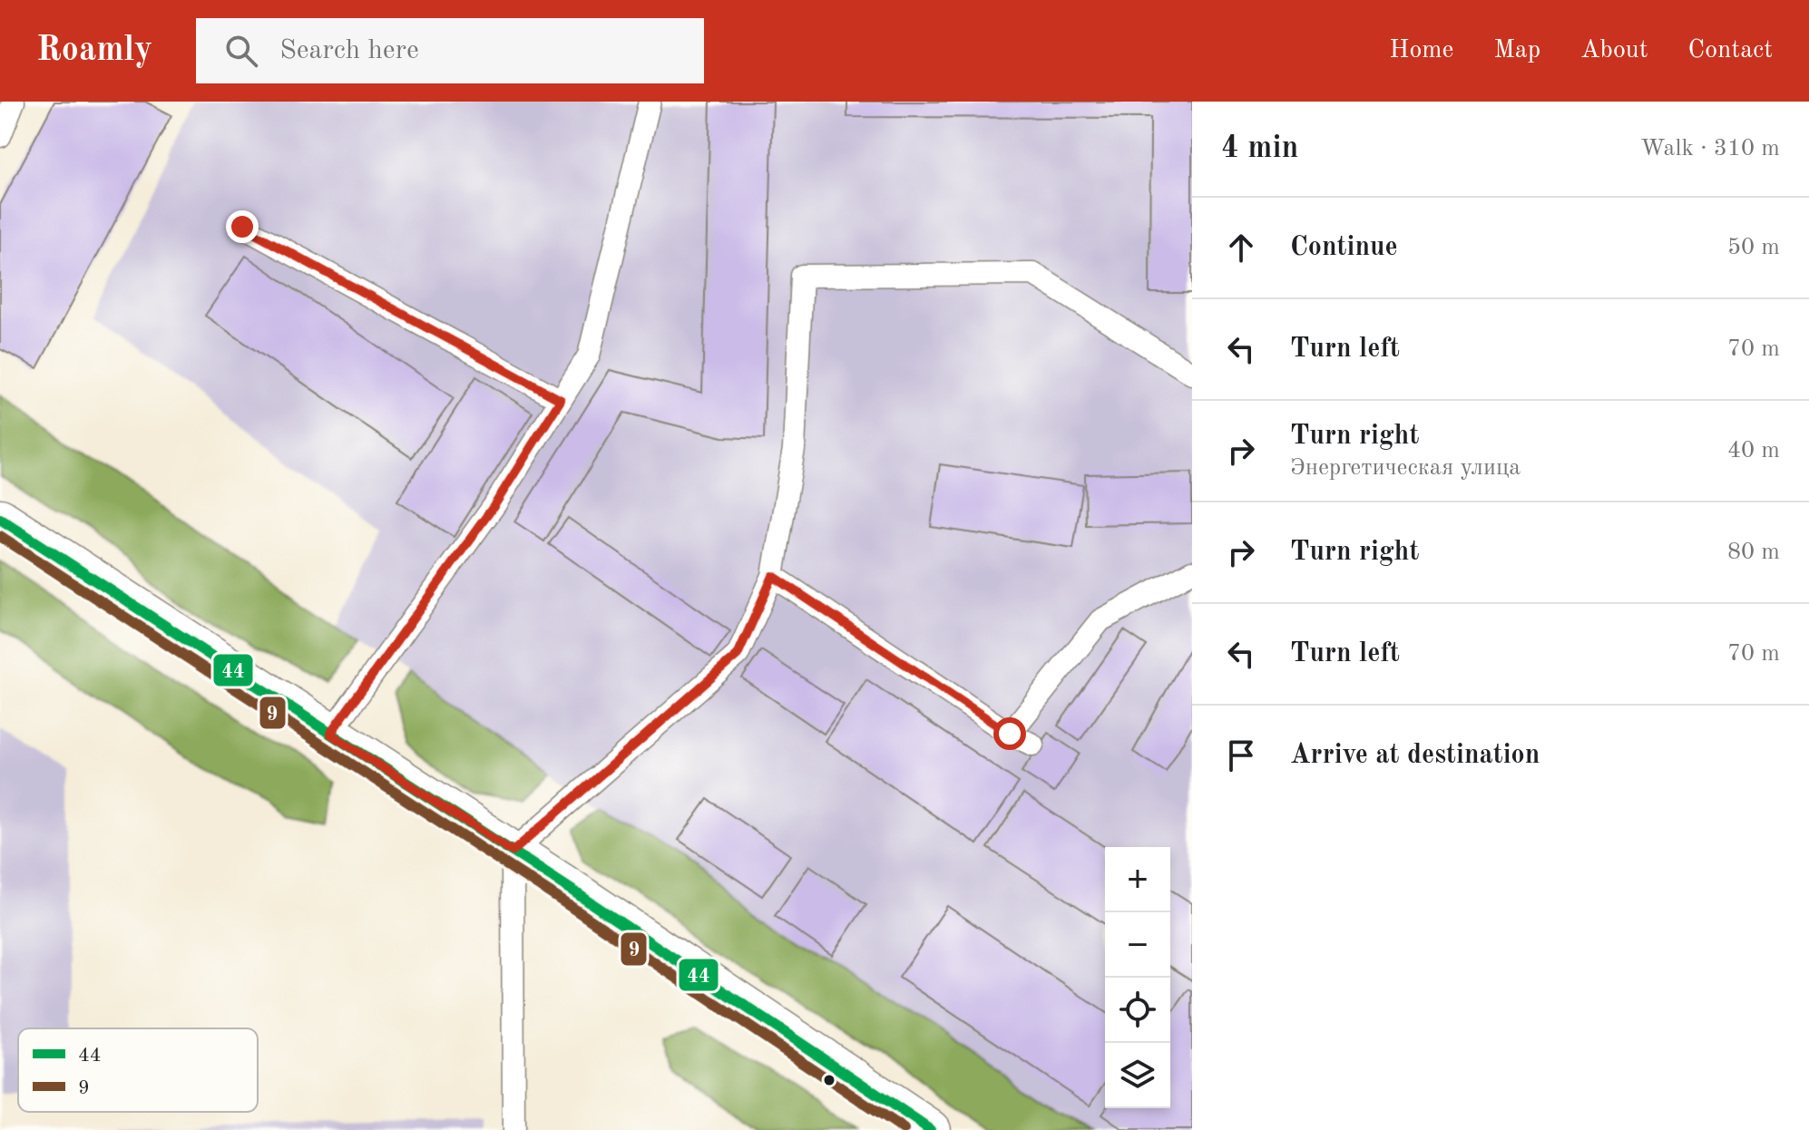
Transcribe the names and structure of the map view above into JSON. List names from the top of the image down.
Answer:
{
  "lines": ["transit line 44", "transit line 9"],
  "legend": ["44", "9"],
  "page": {
    "header": "Roamly",
    "search": "Search here",
    "nav": [
      "Home",
      "Map",
      "About",
      "Contact"
    ],
    "heading": ["4 min", "Walk · 310 m"],
    "list": [
      ["Continue", "50 m"],
      ["Turn left", "70 m"],
      ["Turn right", "Энергетическая улица", "40 m"],
      ["Turn right", "80 m"],
      ["Turn left", "70 m"],
      "Arrive at destination"
    ],
    "map_buttons": ["+", "−"]
  }
}
